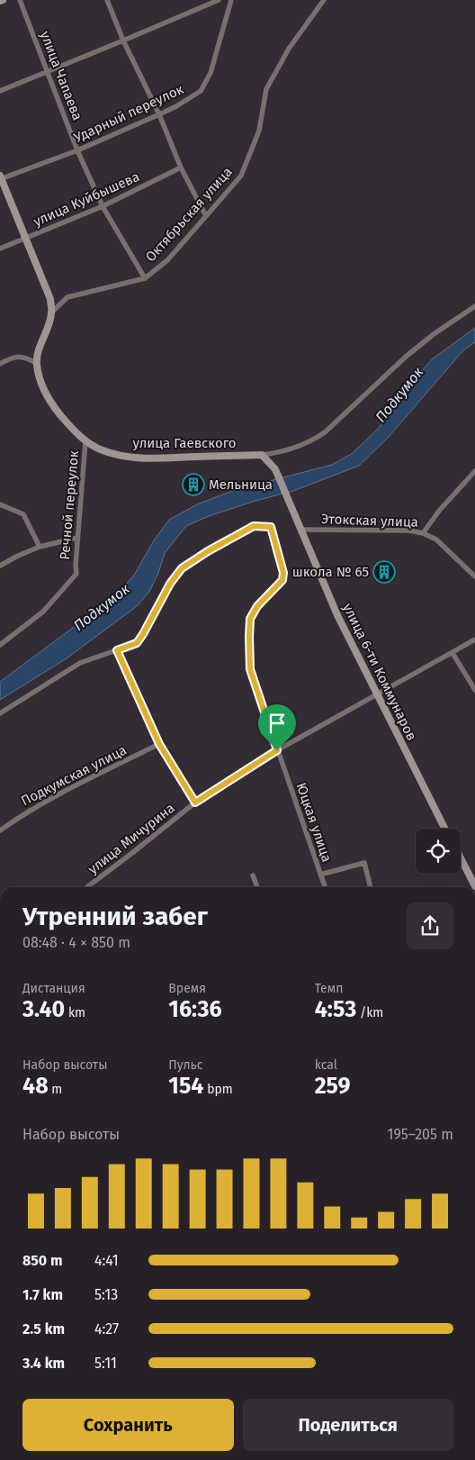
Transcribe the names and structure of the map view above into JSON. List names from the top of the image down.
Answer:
{
  "streets": {
    "main road": ["улица Гаевского", "улица 6-ти Коммунаров"],
    "street": [
      "улица Чапаева",
      "Ударный переулок",
      "улица Куйбышева",
      "Октябрьская улица",
      "Речной переулок",
      "Этокская улица",
      "Подкумская улица",
      "Юцкая улица",
      "улица Мичурина"
    ]
  },
  "crossings": [
    ["улица Чапаева", "Ударный переулок"],
    ["улица Чапаева", "улица Куйбышева"],
    ["улица Чапаева", "Октябрьская улица"],
    ["Ударный переулок", "улица Гаевского"],
    ["улица Куйбышева", "улица Гаевского"],
    ["Октябрьская улица", "улица Гаевского"],
    ["улица Гаевского", "Речной переулок"],
    ["улица Гаевского", "улица 6-ти Коммунаров"],
    ["Этокская улица", "улица 6-ти Коммунаров"],
    ["улица 6-ти Коммунаров", "улица Мичурина"],
    ["Юцкая улица", "улица Мичурина"]
  ],
  "water": ["Подкумок"],
  "places": {
    "building": ["Мельница", "школа № 65"]
  },
  "page": {
    "heading": ["Утренний забег", "08:48 · 4 × 850 m"],
    "stats": [
      ["Дистанция", "3.40 km"],
      ["Время", "16:36"],
      ["Темп", "4:53 /km"],
      ["Набор высоты", "48 m"],
      ["Пульс", "154 bpm"],
      ["kcal", "259"]
    ],
    "chart": ["Набор высоты", "195–205 m"],
    "list": [
      {
        "name": "850 m",
        "note": "4:41"
      },
      {
        "name": "1.7 km",
        "note": "5:13"
      },
      {
        "name": "2.5 km",
        "note": "4:27"
      },
      {
        "name": "3.4 km",
        "note": "5:11"
      }
    ],
    "buttons": ["Сохранить", "Поделиться"]
  }
}
